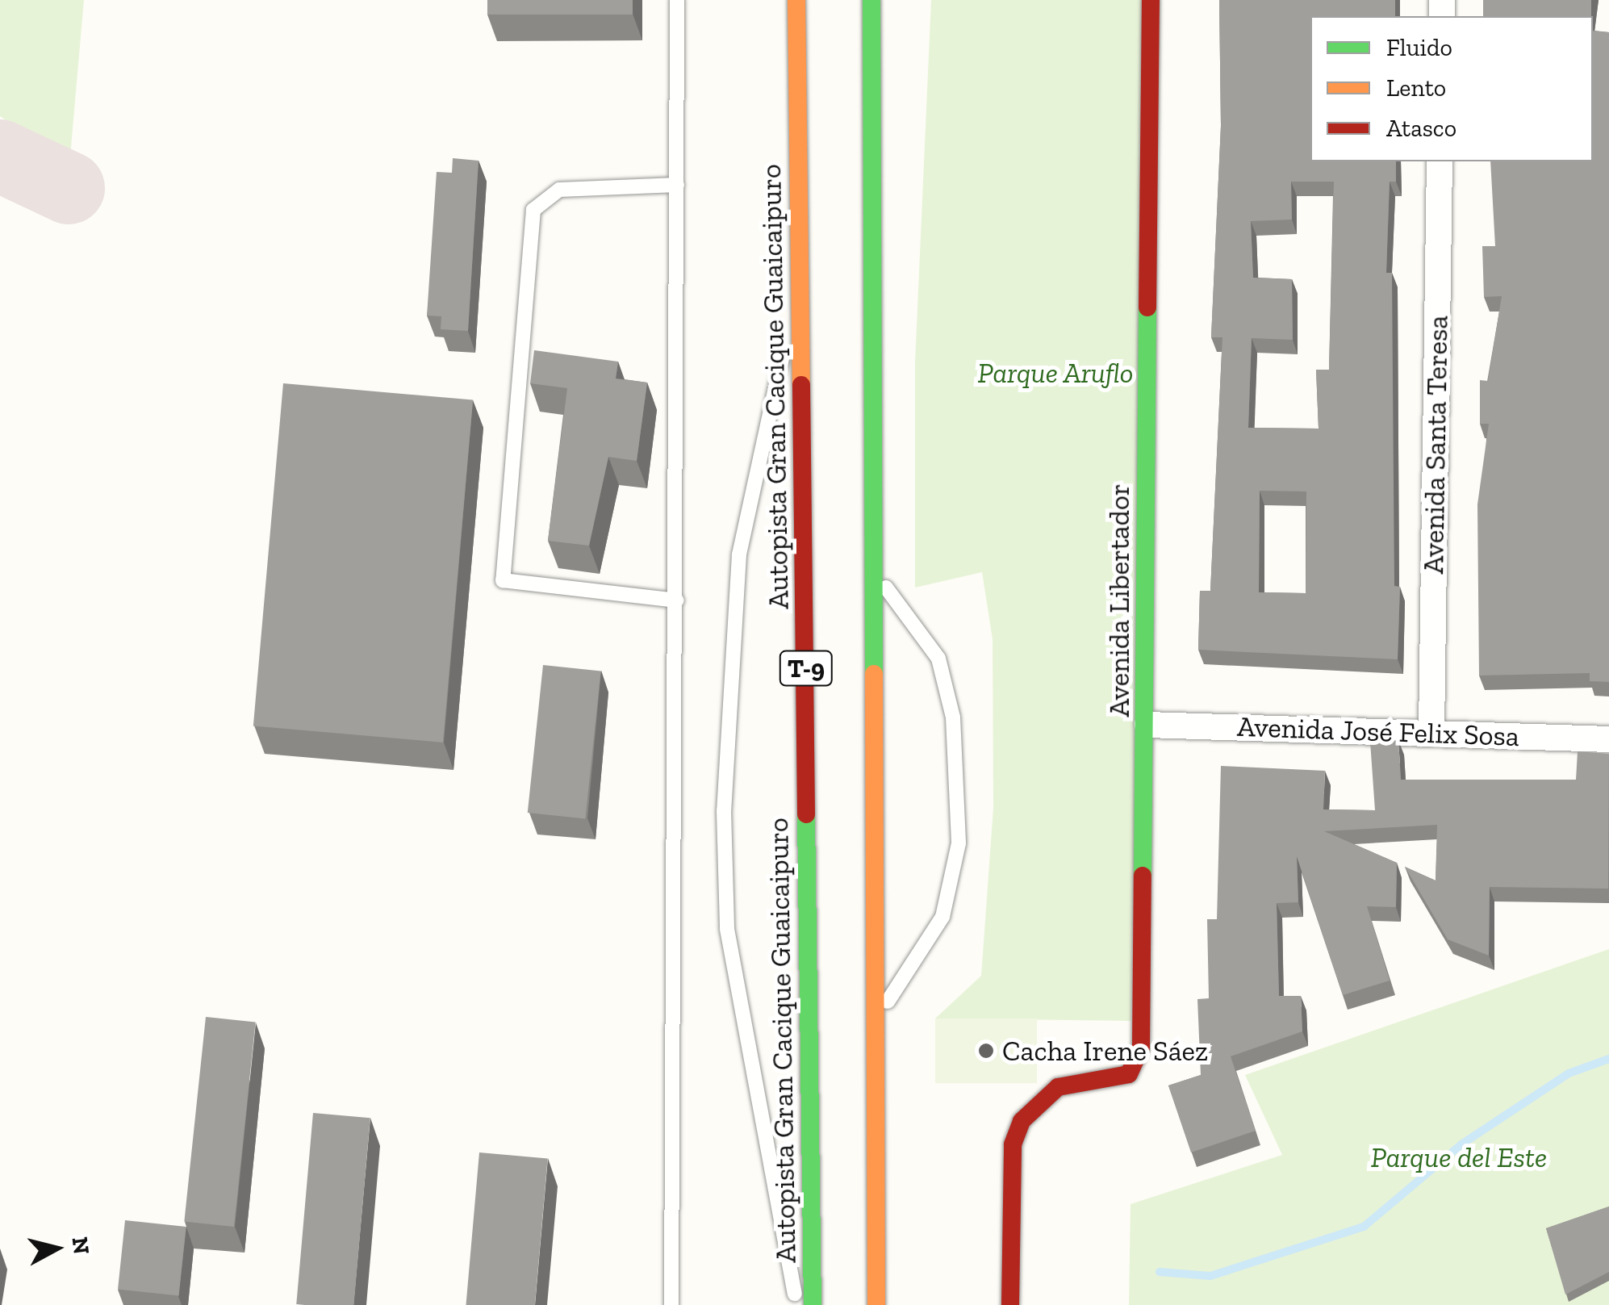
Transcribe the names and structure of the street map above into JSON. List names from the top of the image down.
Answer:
{
  "streets": {
    "main road": ["Autopista Gran Cacique Guaicaipuro", "Avenida Libertador", "T-9"],
    "street": ["Avenida Santa Teresa", "Avenida José Felix Sosa"]
  },
  "crossings": [
    ["Avenida Santa Teresa", "Avenida José Felix Sosa"],
    ["Avenida Libertador", "Avenida José Felix Sosa"]
  ],
  "parks": ["Parque Aruflo", "Parque del Este"],
  "places": ["Cacha Irene Sáez"],
  "legend": ["Fluido", "Lento", "Atasco"],
  "north": "right"
}
